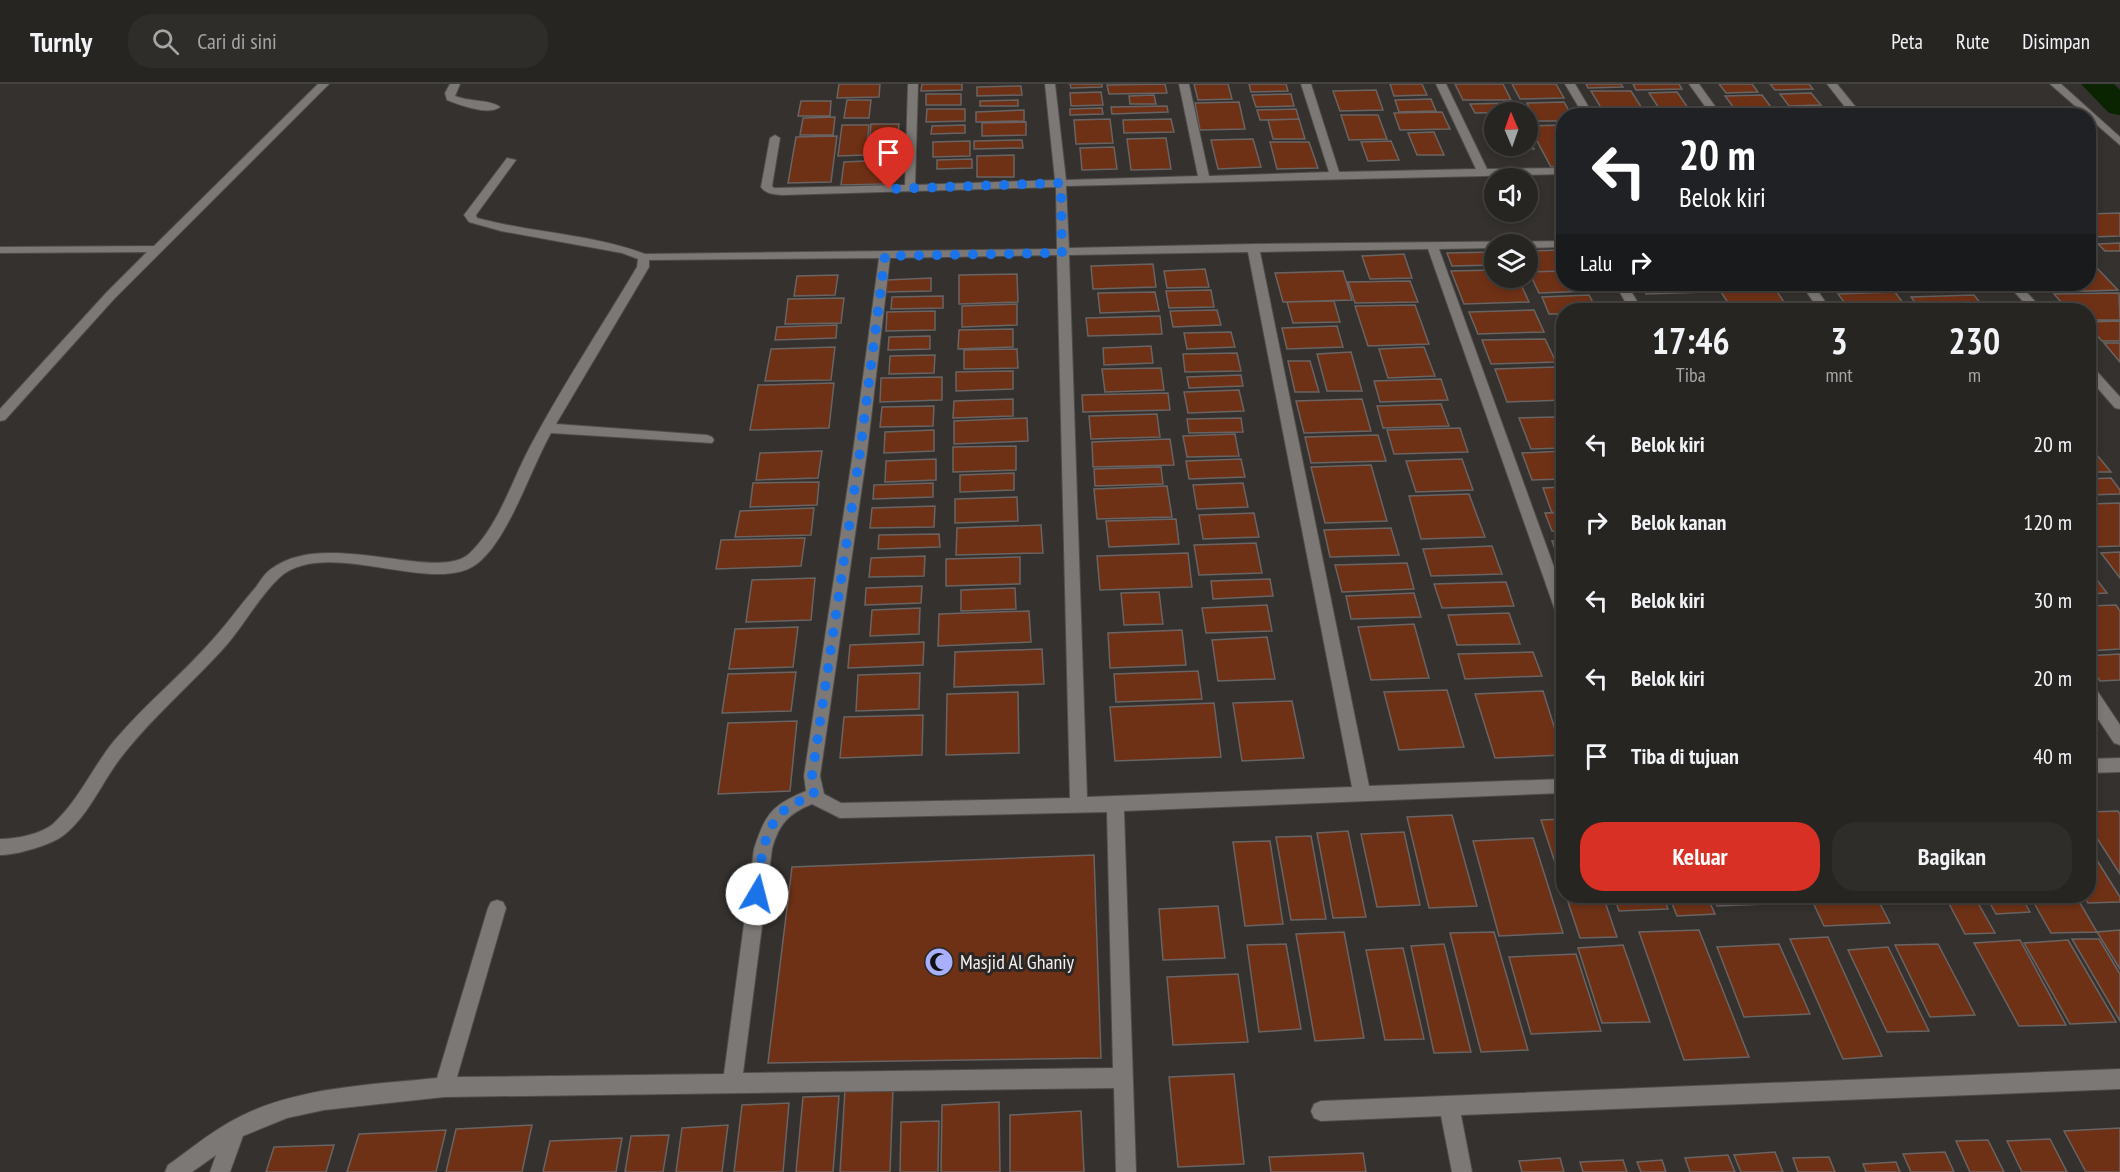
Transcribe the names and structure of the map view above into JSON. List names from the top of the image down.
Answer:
{
  "places": {
    "mosque": ["Masjid Al Ghaniy"]
  },
  "north": "top",
  "page": {
    "header": "Turnly",
    "search": "Cari di sini",
    "nav": ["Peta", "Rute", "Disimpan"],
    "turn": ["20 m", "Belok kiri"],
    "then": "Lalu",
    "eta": [
      "17:46",
      "Tiba",
      "3",
      "mnt",
      "230",
      "m"
    ],
    "list": [
      {
        "name": "Belok kiri",
        "value": "20 m"
      },
      {
        "name": "Belok kanan",
        "value": "120 m"
      },
      {
        "name": "Belok kiri",
        "value": "30 m"
      },
      {
        "name": "Belok kiri",
        "value": "20 m"
      },
      {
        "name": "Tiba di tujuan",
        "value": "40 m"
      }
    ],
    "buttons": ["Keluar", "Bagikan"]
  }
}
